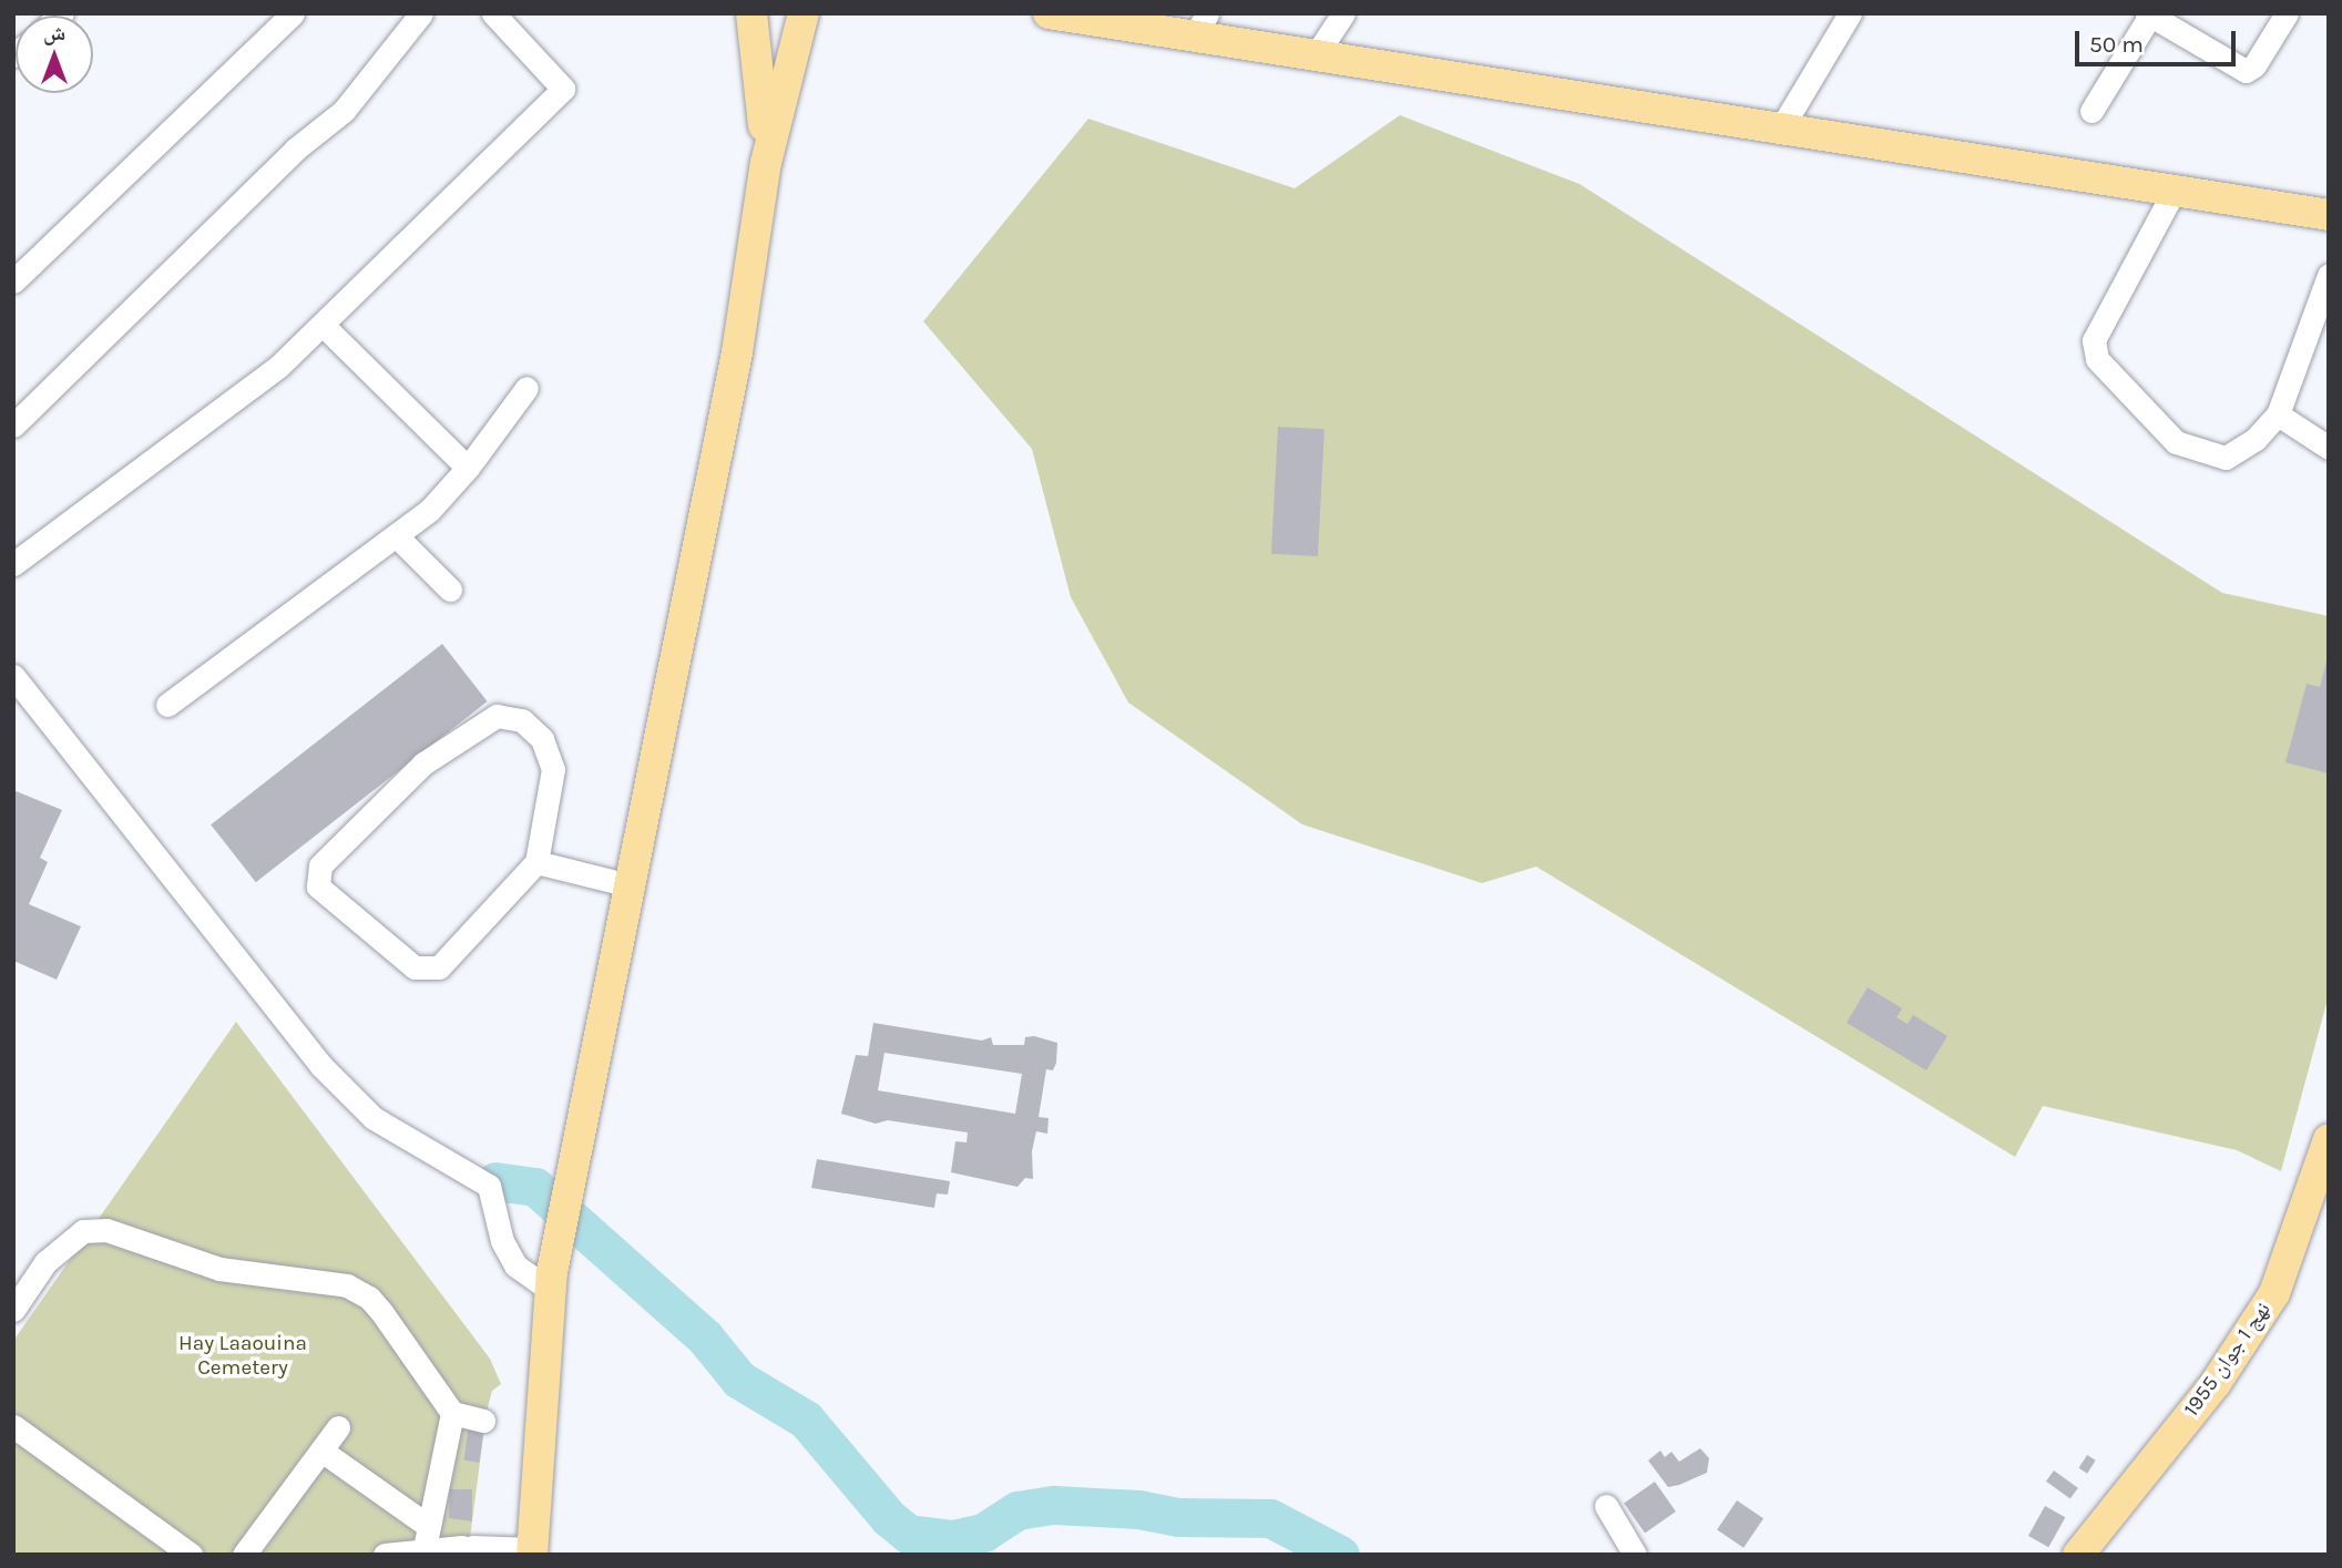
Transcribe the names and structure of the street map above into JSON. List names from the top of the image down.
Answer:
{
  "streets": {
    "main road": ["نهج 1 جوان 1955"]
  },
  "parks": ["Hay Laaouina Cemetery"],
  "scale_bar": "50 m",
  "north": "top"
}
